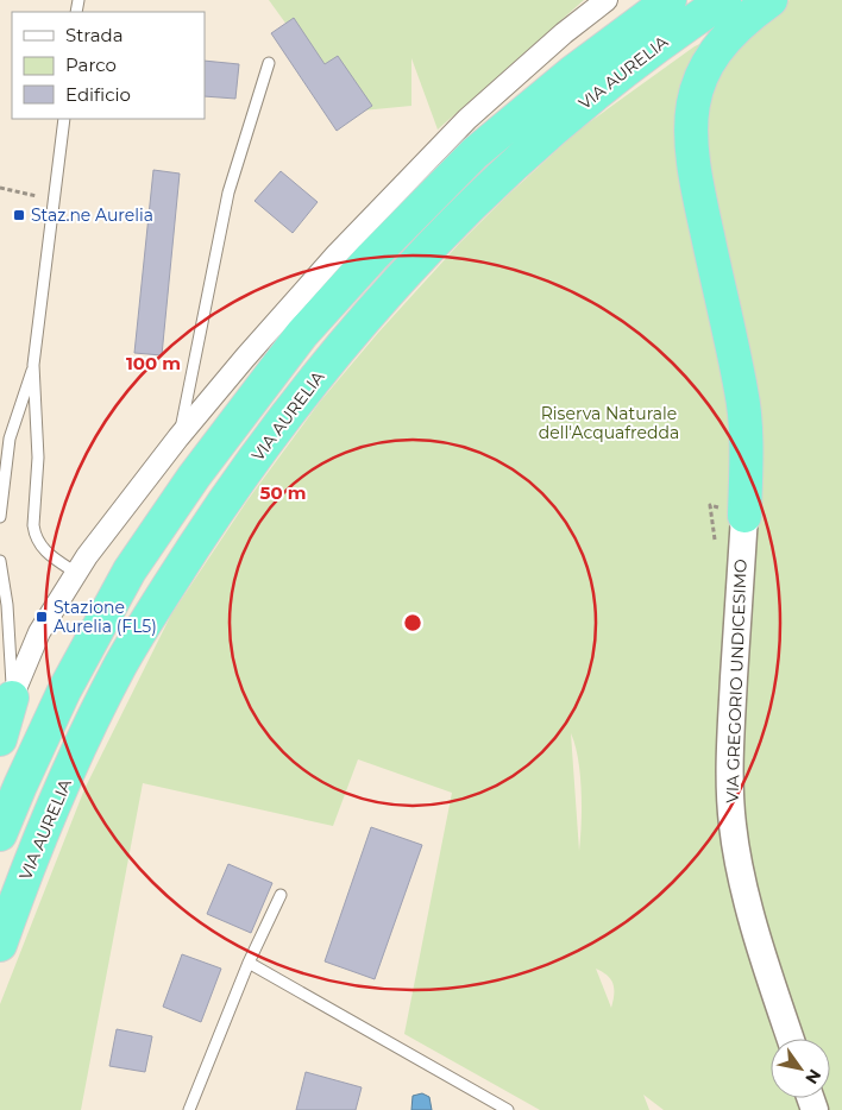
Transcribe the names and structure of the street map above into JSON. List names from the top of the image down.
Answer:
{
  "streets": {
    "highway": ["VIA AURELIA"],
    "street": ["VIA GREGORIO UNDICESIMO"]
  },
  "parks": ["Riserva Naturale dell'Acquafredda"],
  "places": {
    "transit": ["Staz.ne Aurelia", "Stazione Aurelia (FL5)"]
  },
  "legend": ["Strada", "Parco", "Edificio"],
  "north": "bottom right",
  "rings": ["100 m", "50 m"]
}
